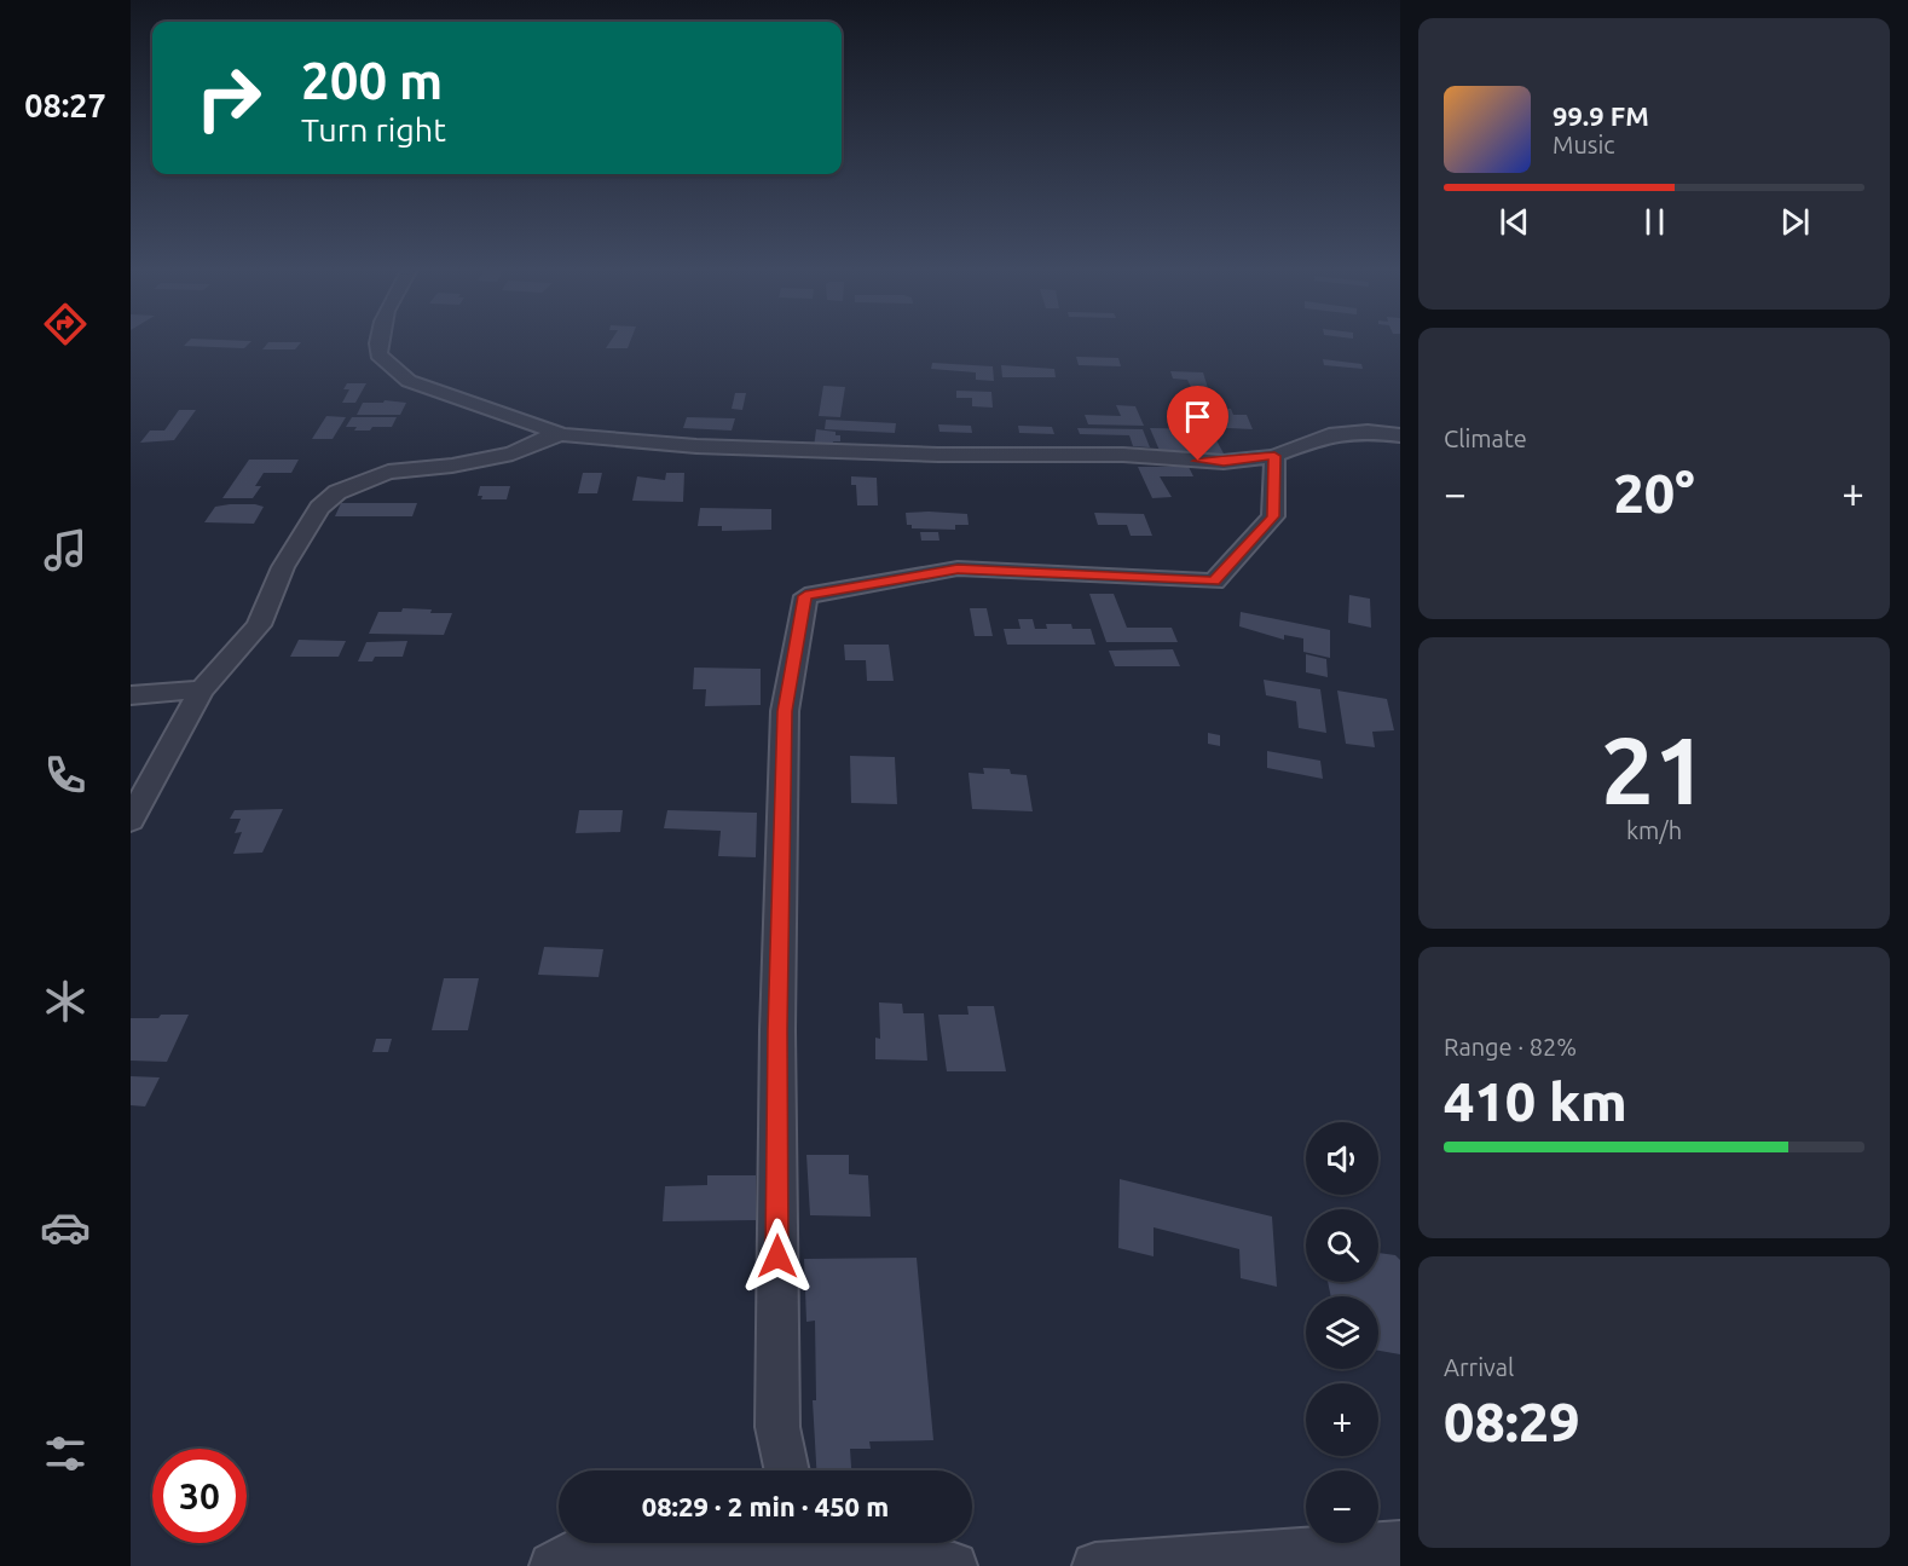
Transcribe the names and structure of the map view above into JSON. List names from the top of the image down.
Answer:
{
  "page": {
    "tabs": "08:27",
    "turn": ["200 m", "Turn right"],
    "song": ["99.9 FM", "Music"],
    "tile": [
      "Climate",
      ["21", "km/h"],
      ["Range · 82%", "410 km"],
      ["Arrival", "08:29"]
    ],
    "heat": ["−", "20°", "+"],
    "map_buttons": ["+", "−"],
    "limit": "30",
    "trip": "08:29 · 2 min · 450 m"
  }
}
